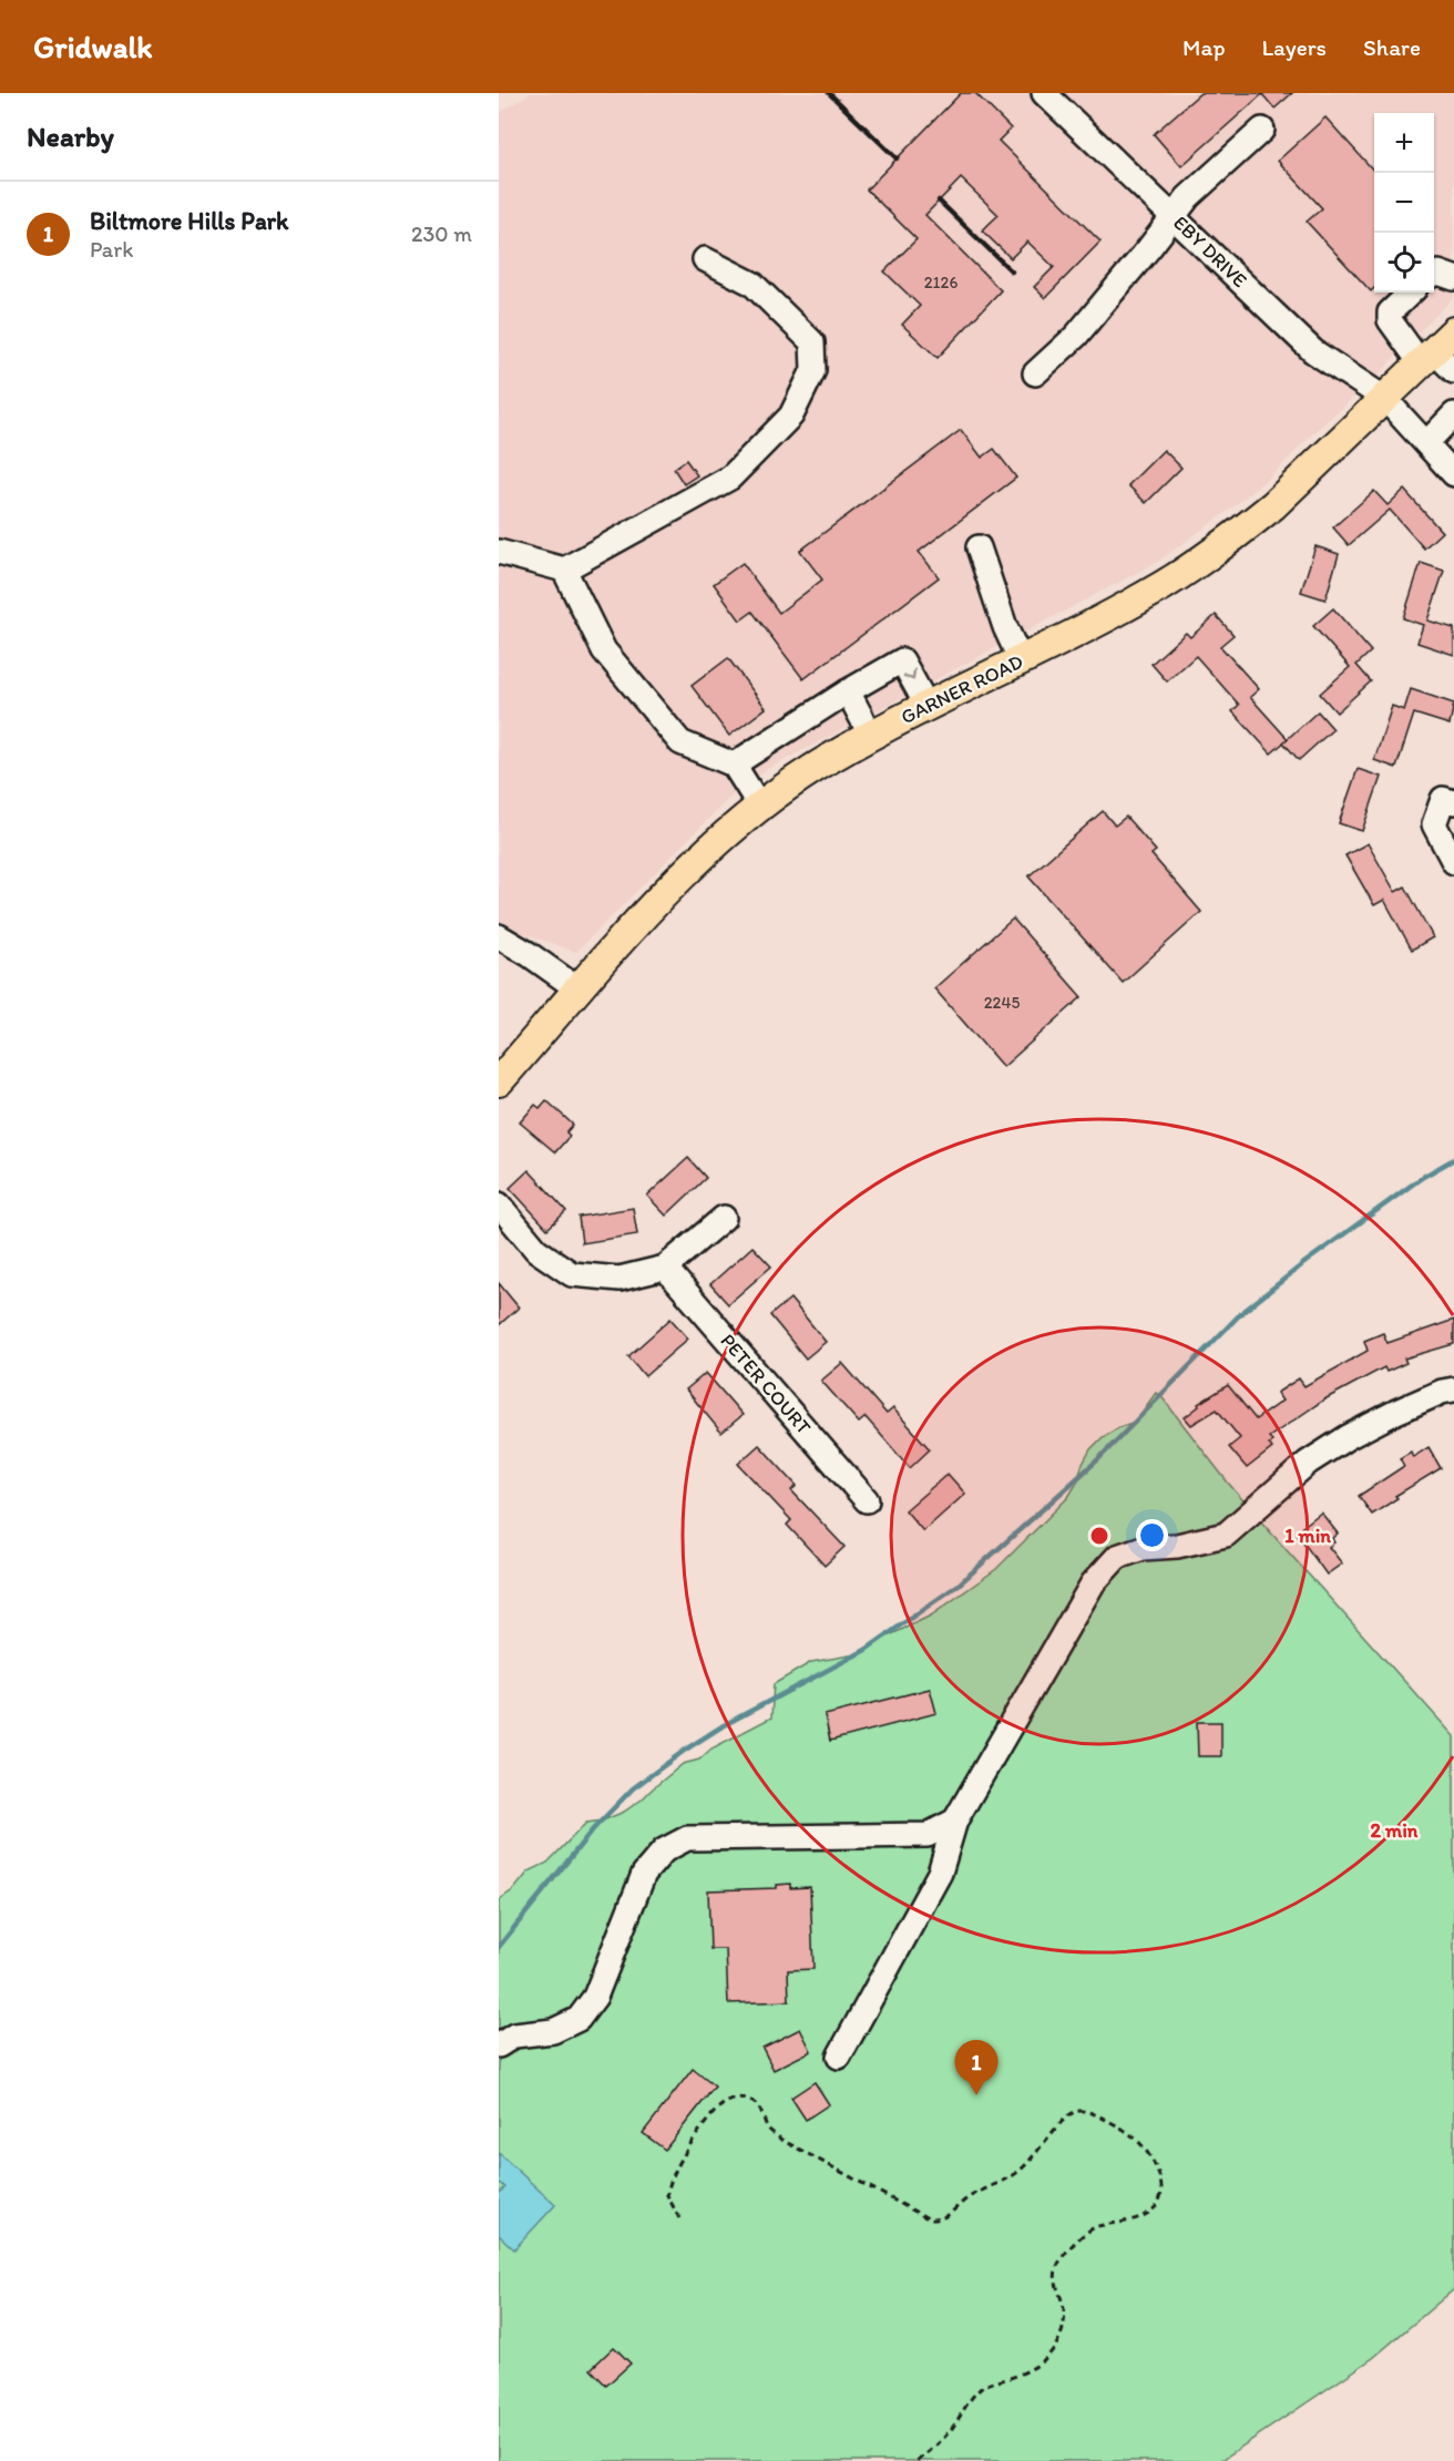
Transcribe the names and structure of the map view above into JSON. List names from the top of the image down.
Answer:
{
  "streets": {
    "main road": ["GARNER ROAD"],
    "street": ["EBY DRIVE", "PETER COURT"]
  },
  "crossings": [
    ["EBY DRIVE", "GARNER ROAD"]
  ],
  "house_numbers": ["2126", "2245"],
  "page": {
    "header": "Gridwalk",
    "nav": ["Map", "Layers", "Share"],
    "heading": "Nearby",
    "map_buttons": ["+", "−"],
    "list": [
      {
        "mark": "1",
        "name": "Biltmore Hills Park",
        "note": "Park",
        "value": "230 m"
      }
    ],
    "pins": "1"
  },
  "rings": ["1 min", "2 min"]
}
